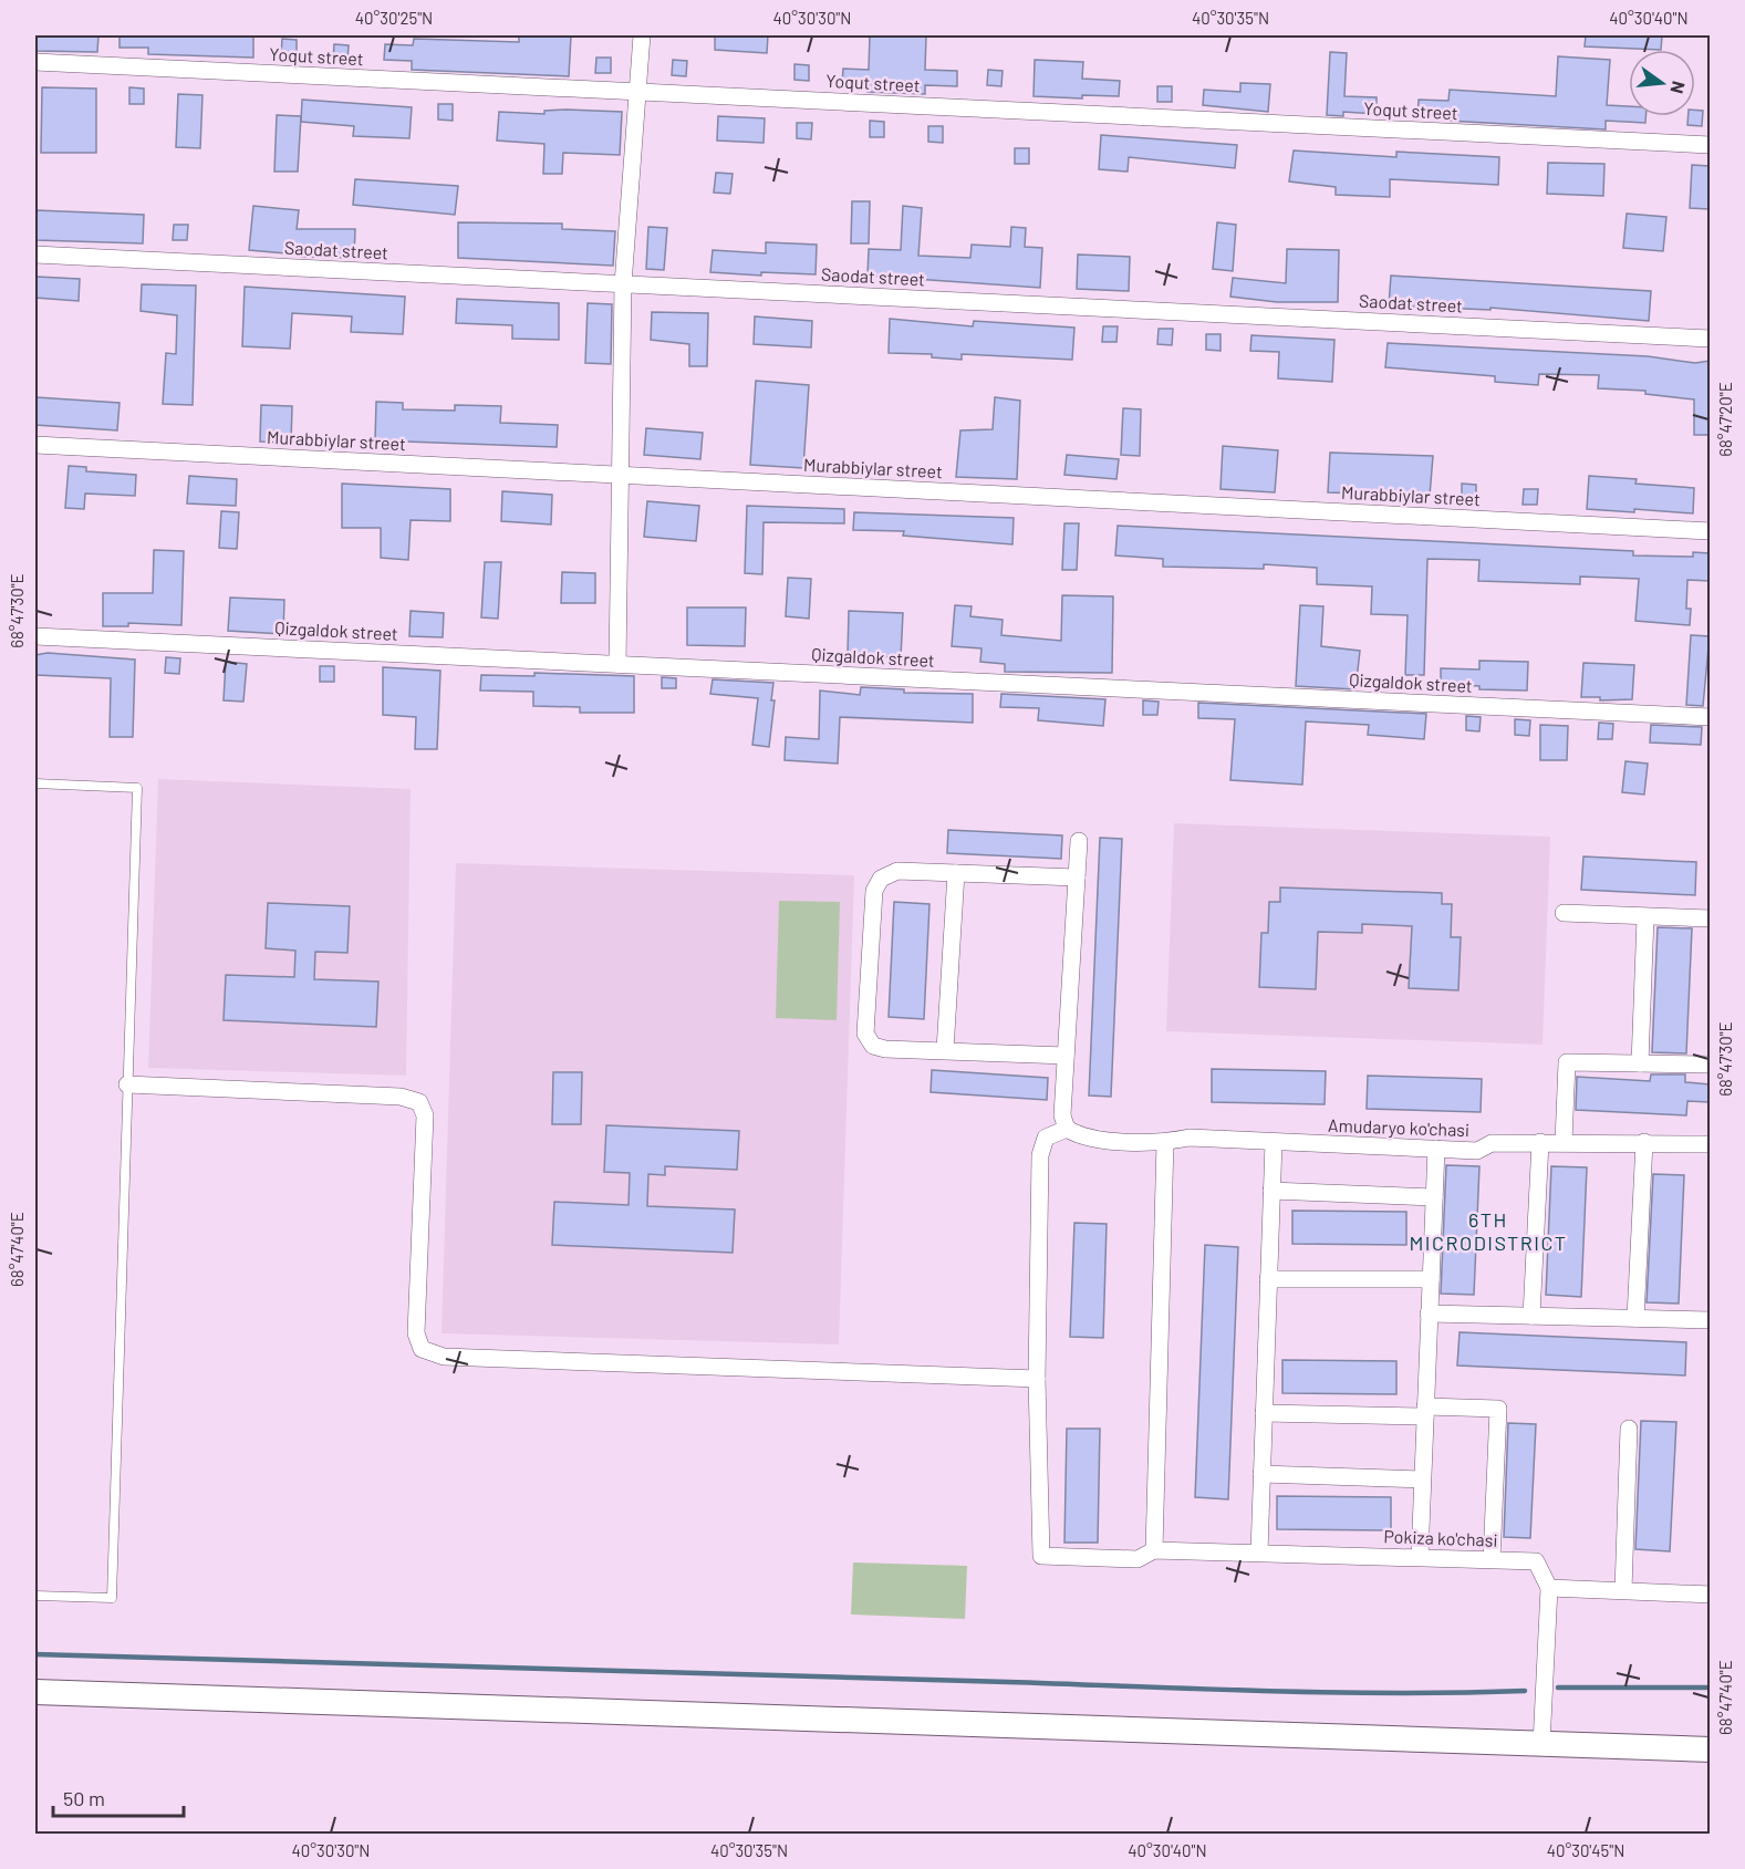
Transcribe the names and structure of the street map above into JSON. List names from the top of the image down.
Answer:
{
  "streets": {
    "street": [
      "Yoqut street",
      "Saodat street",
      "Murabbiylar street",
      "Qizgaldok street",
      "Amudaryo ko'chasi",
      "Pokiza ko'chasi"
    ]
  },
  "districts": ["6TH MICRODISTRICT"],
  "scale_bar": "50 m",
  "north": "right",
  "coordinates": [
    "40°30'25\"N",
    "40°30'30\"N",
    "40°30'35\"N",
    "40°30'40\"N",
    "68°47'20\"E",
    "68°47'30\"E",
    "68°47'40\"E",
    "40°30'45\"N"
  ]
}
